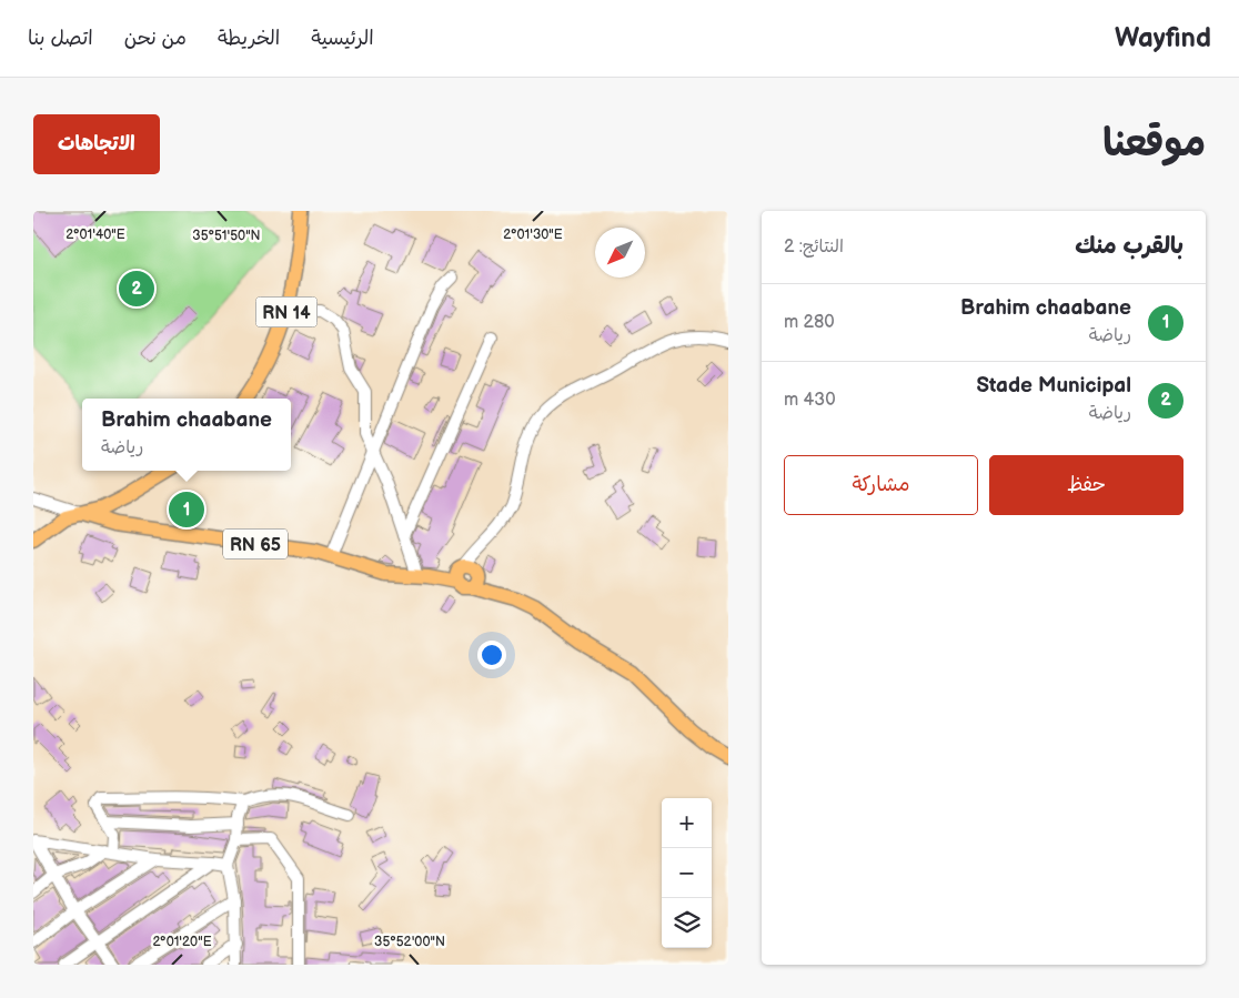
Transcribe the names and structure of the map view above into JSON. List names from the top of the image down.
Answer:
{
  "streets": {
    "main road": ["RN 14", "RN 65"]
  },
  "north": "bottom left",
  "page": {
    "header": "Wayfind",
    "nav": [
      "الرئيسية",
      "الخريطة",
      "من نحن",
      "اتصل بنا"
    ],
    "title": "موقعنا",
    "buttons": [
      "الاتجاهات",
      ["حفظ", "مشاركة"]
    ],
    "heading": ["بالقرب منك", "النتائج: 2"],
    "pins": ["2", "1"],
    "list": [
      {
        "mark": "1",
        "name": "Brahim chaabane",
        "note": "رياضة",
        "value": "280 m"
      },
      {
        "mark": "2",
        "name": "Stade Municipal",
        "note": "رياضة",
        "value": "430 m"
      }
    ],
    "popup": ["Brahim chaabane", "رياضة"],
    "map_buttons": ["+", "−"]
  },
  "coordinates": [
    "2°01'40\"E",
    "2°01'30\"E",
    "35°51'50\"N",
    "35°52'00\"N",
    "2°01'20\"E"
  ]
}
